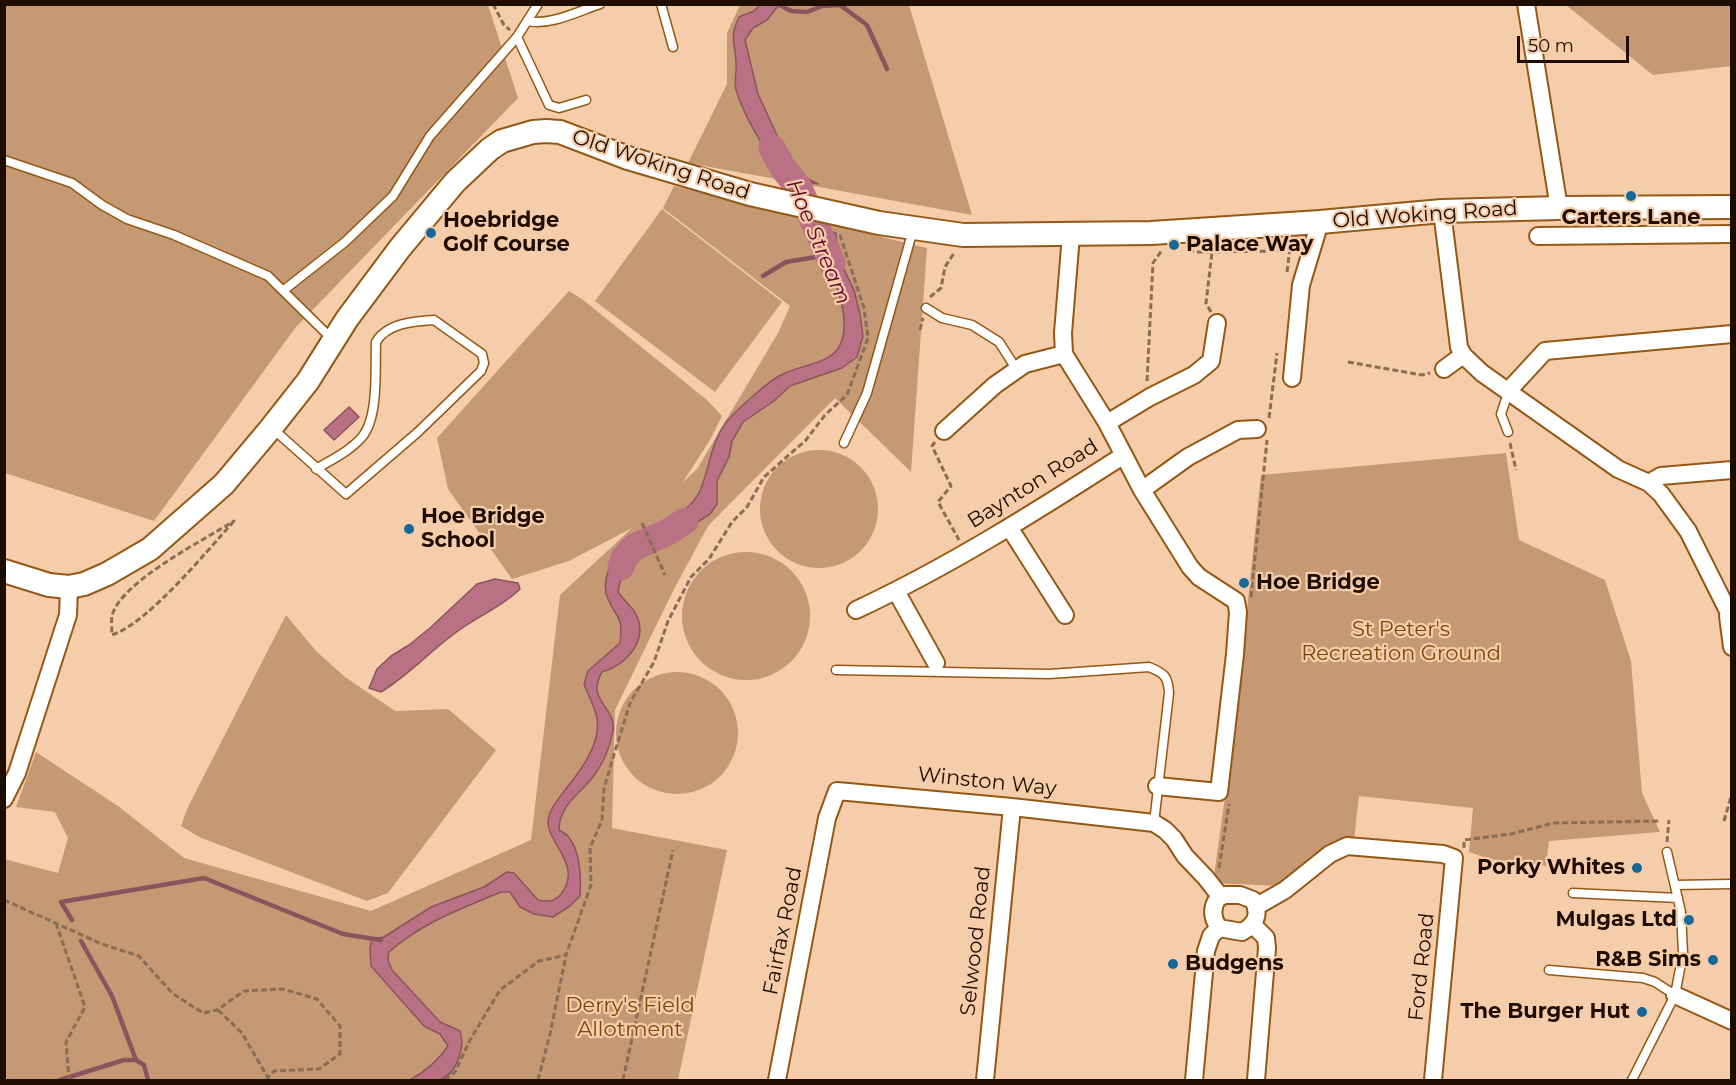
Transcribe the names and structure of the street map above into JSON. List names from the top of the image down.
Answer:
{
  "streets": {
    "main road": ["Old Woking Road"],
    "street": [
      "Baynton Road",
      "Winston Way",
      "Fairfax Road",
      "Selwood Road",
      "Ford Road"
    ]
  },
  "crossings": [
    ["Winston Way", "Fairfax Road"],
    ["Winston Way", "Selwood Road"]
  ],
  "water": ["Hoe Stream"],
  "parks": ["St Peter's Recreation Ground", "Derry's Field Allotment"],
  "places": [
    "Carters Lane",
    "Hoebridge Golf Course",
    "Palace Way",
    "Hoe Bridge School",
    "Hoe Bridge",
    "Porky Whites",
    "Mulgas Ltd",
    "R&B Sims",
    "Budgens",
    "The Burger Hut"
  ],
  "scale_bar": "50 m"
}
